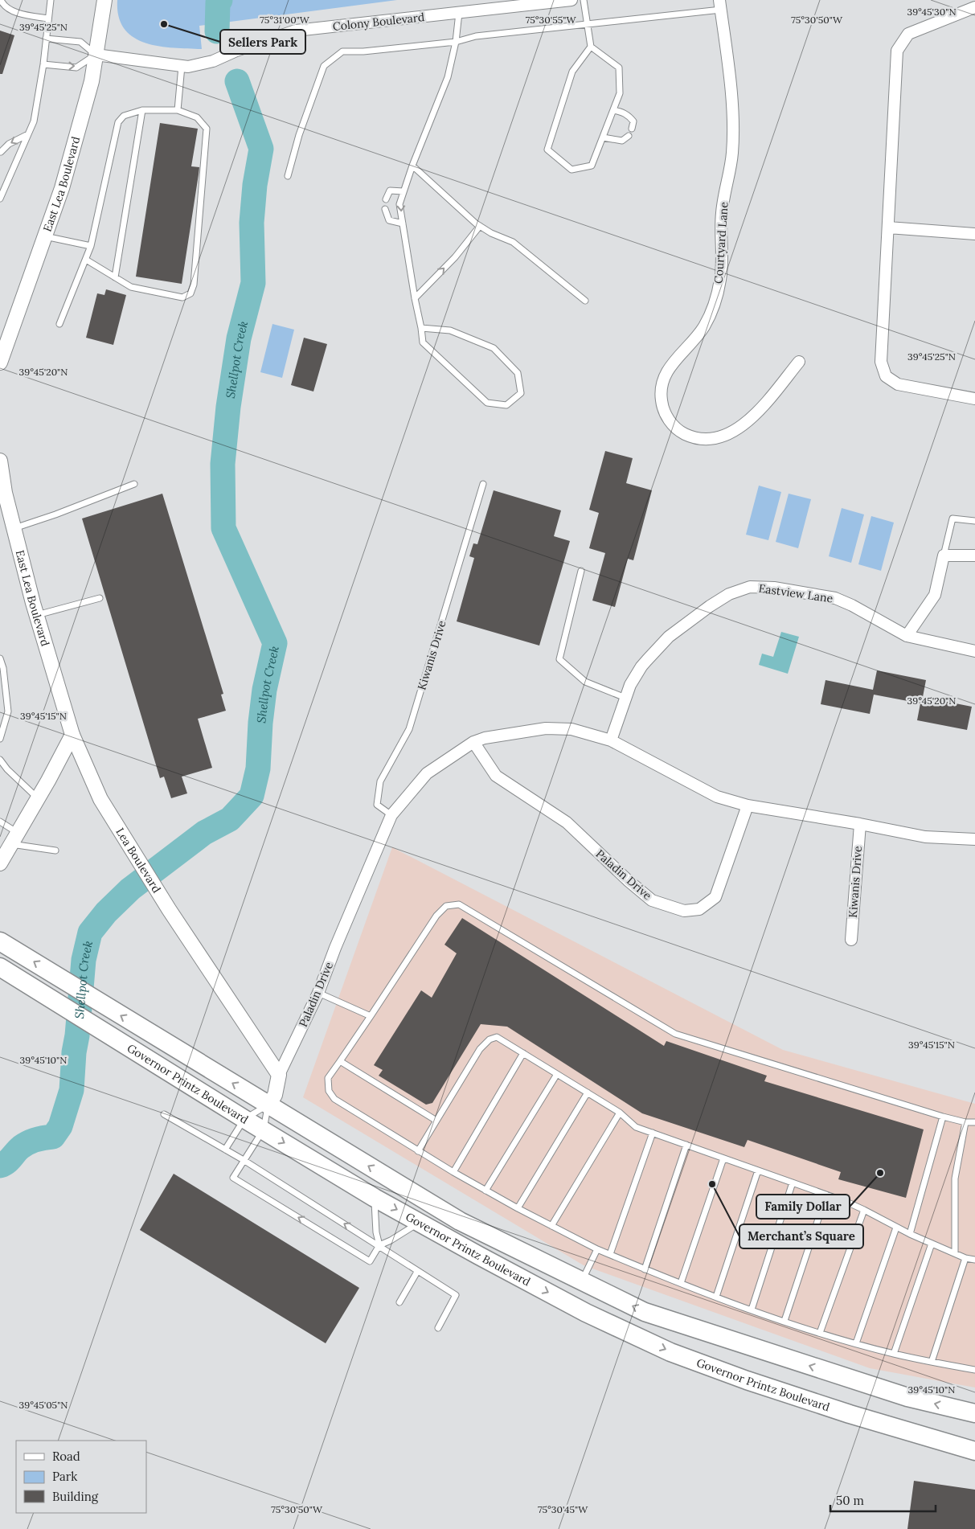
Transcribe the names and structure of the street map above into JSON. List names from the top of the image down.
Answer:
{
  "streets": {
    "main road": ["Governor Printz Boulevard"],
    "street": [
      "Colony Boulevard",
      "East Lea Boulevard",
      "Courtyard Lane",
      "Eastview Lane",
      "Kiwanis Drive",
      "Lea Boulevard",
      "Paladin Drive"
    ]
  },
  "crossings": [
    ["Colony Boulevard", "East Lea Boulevard"],
    ["East Lea Boulevard", "Lea Boulevard"],
    ["Eastview Lane", "Paladin Drive"],
    ["Kiwanis Drive", "Paladin Drive"],
    ["Lea Boulevard", "Paladin Drive"]
  ],
  "water": ["Shellpot Creek"],
  "places": ["Sellers Park", "Family Dollar", "Merchant’s Square"],
  "legend": ["Road", "Park", "Building"],
  "scale_bar": "50 m",
  "coordinates": [
    "39°45'30\"N",
    "75°31'00\"W",
    "75°30'55\"W",
    "75°30'50\"W",
    "39°45'25\"N",
    "39°45'20\"N",
    "39°45'15\"N",
    "39°45'10\"N",
    "39°45'05\"N",
    "75°30'45\"W"
  ]
}
